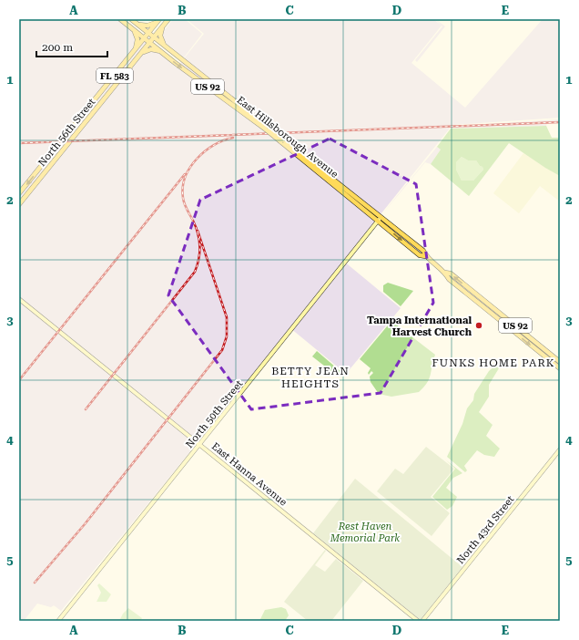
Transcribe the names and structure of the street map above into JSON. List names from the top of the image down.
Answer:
{
  "streets": {
    "main road": [
      "FL 583",
      "US 92",
      "North 56th Street",
      "East Hillsborough Avenue"
    ],
    "street": ["North 50th Street", "East Hanna Avenue", "North 43rd Street"]
  },
  "crossings": [
    ["North 56th Street", "East Hillsborough Avenue"],
    ["East Hillsborough Avenue", "North 50th Street"],
    ["North 50th Street", "East Hanna Avenue"]
  ],
  "districts": ["FUNKS HOME PARK", "BETTY JEAN HEIGHTS"],
  "parks": ["Rest Haven Memorial Park"],
  "places": ["Tampa International Harvest Church"],
  "scale_bar": "200 m",
  "grid": {
    "columns": [
      "A",
      "B",
      "C",
      "D",
      "E"
    ],
    "rows": [
      "1",
      "2",
      "3",
      "4",
      "5"
    ]
  }
}
